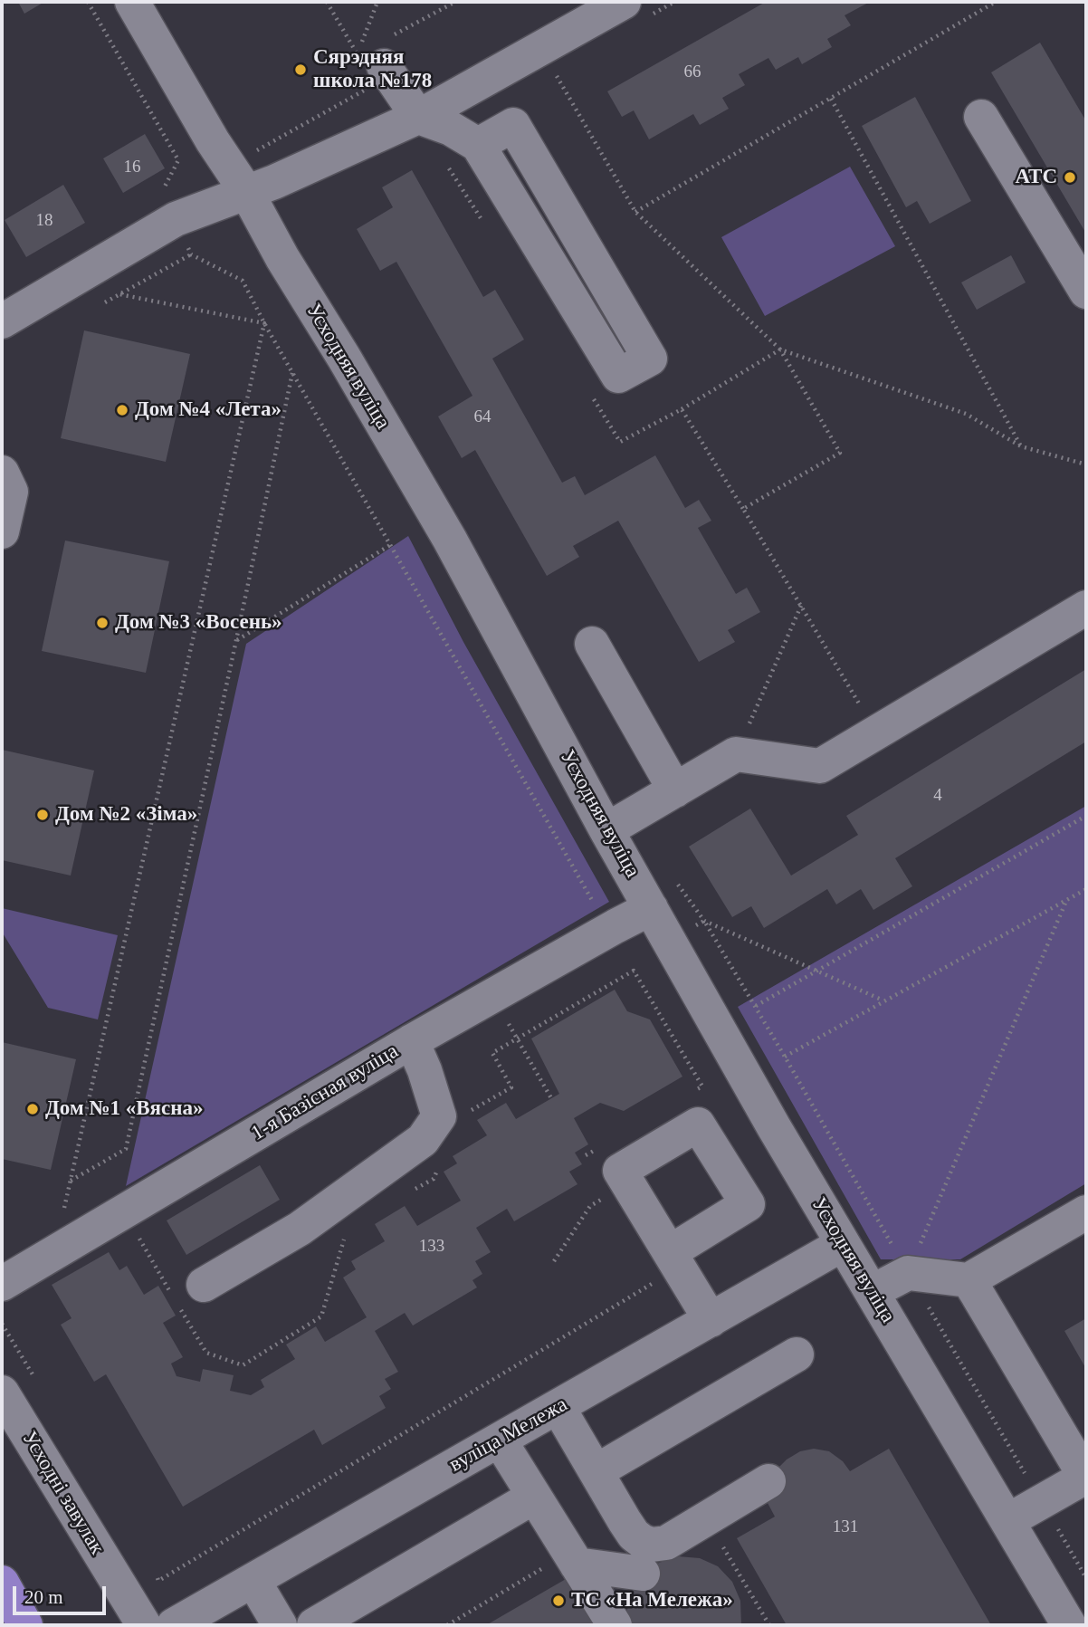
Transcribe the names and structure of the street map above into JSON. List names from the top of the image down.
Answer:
{
  "streets": {
    "street": [
      "Усходняя вуліца",
      "1-я Базісная вуліца",
      "вуліца Мележа",
      "Усходні завулак"
    ]
  },
  "crossings": [
    ["Усходняя вуліца", "1-я Базісная вуліца"],
    ["Усходняя вуліца", "вуліца Мележа"]
  ],
  "places": [
    "Сярэдняя школа №178",
    "АТС",
    "Дом №4 «Лета»",
    "Дом №3 «Восень»",
    "Дом №2 «Зіма»",
    "Дом №1 «Вясна»",
    "ТС «На Мележа»"
  ],
  "house_numbers": [
    "66",
    "16",
    "18",
    "64",
    "4",
    "133",
    "131"
  ],
  "scale_bar": "20 m"
}
